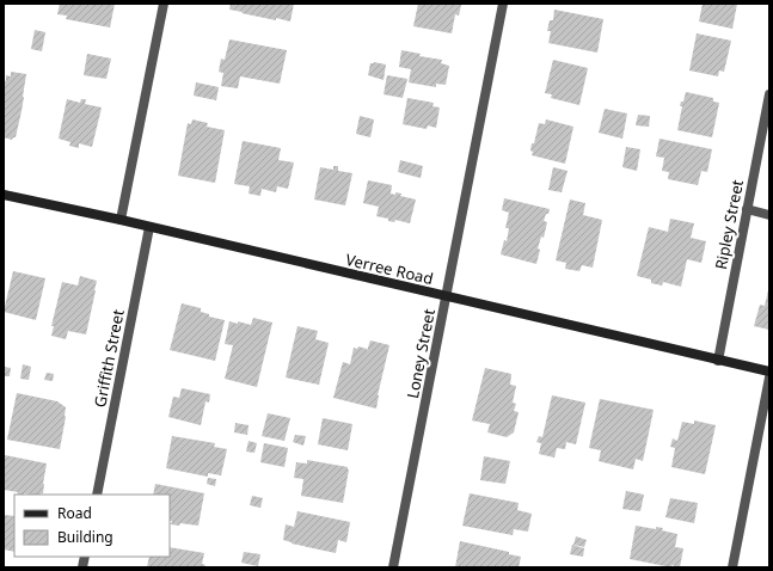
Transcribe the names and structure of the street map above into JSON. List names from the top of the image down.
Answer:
{
  "streets": {
    "main road": ["Verree Road"],
    "street": ["Ripley Street", "Loney Street", "Griffith Street"]
  },
  "crossings": [
    ["Ripley Street", "Verree Road"],
    ["Verree Road", "Loney Street"],
    ["Verree Road", "Griffith Street"]
  ],
  "legend": ["Road", "Building"]
}
